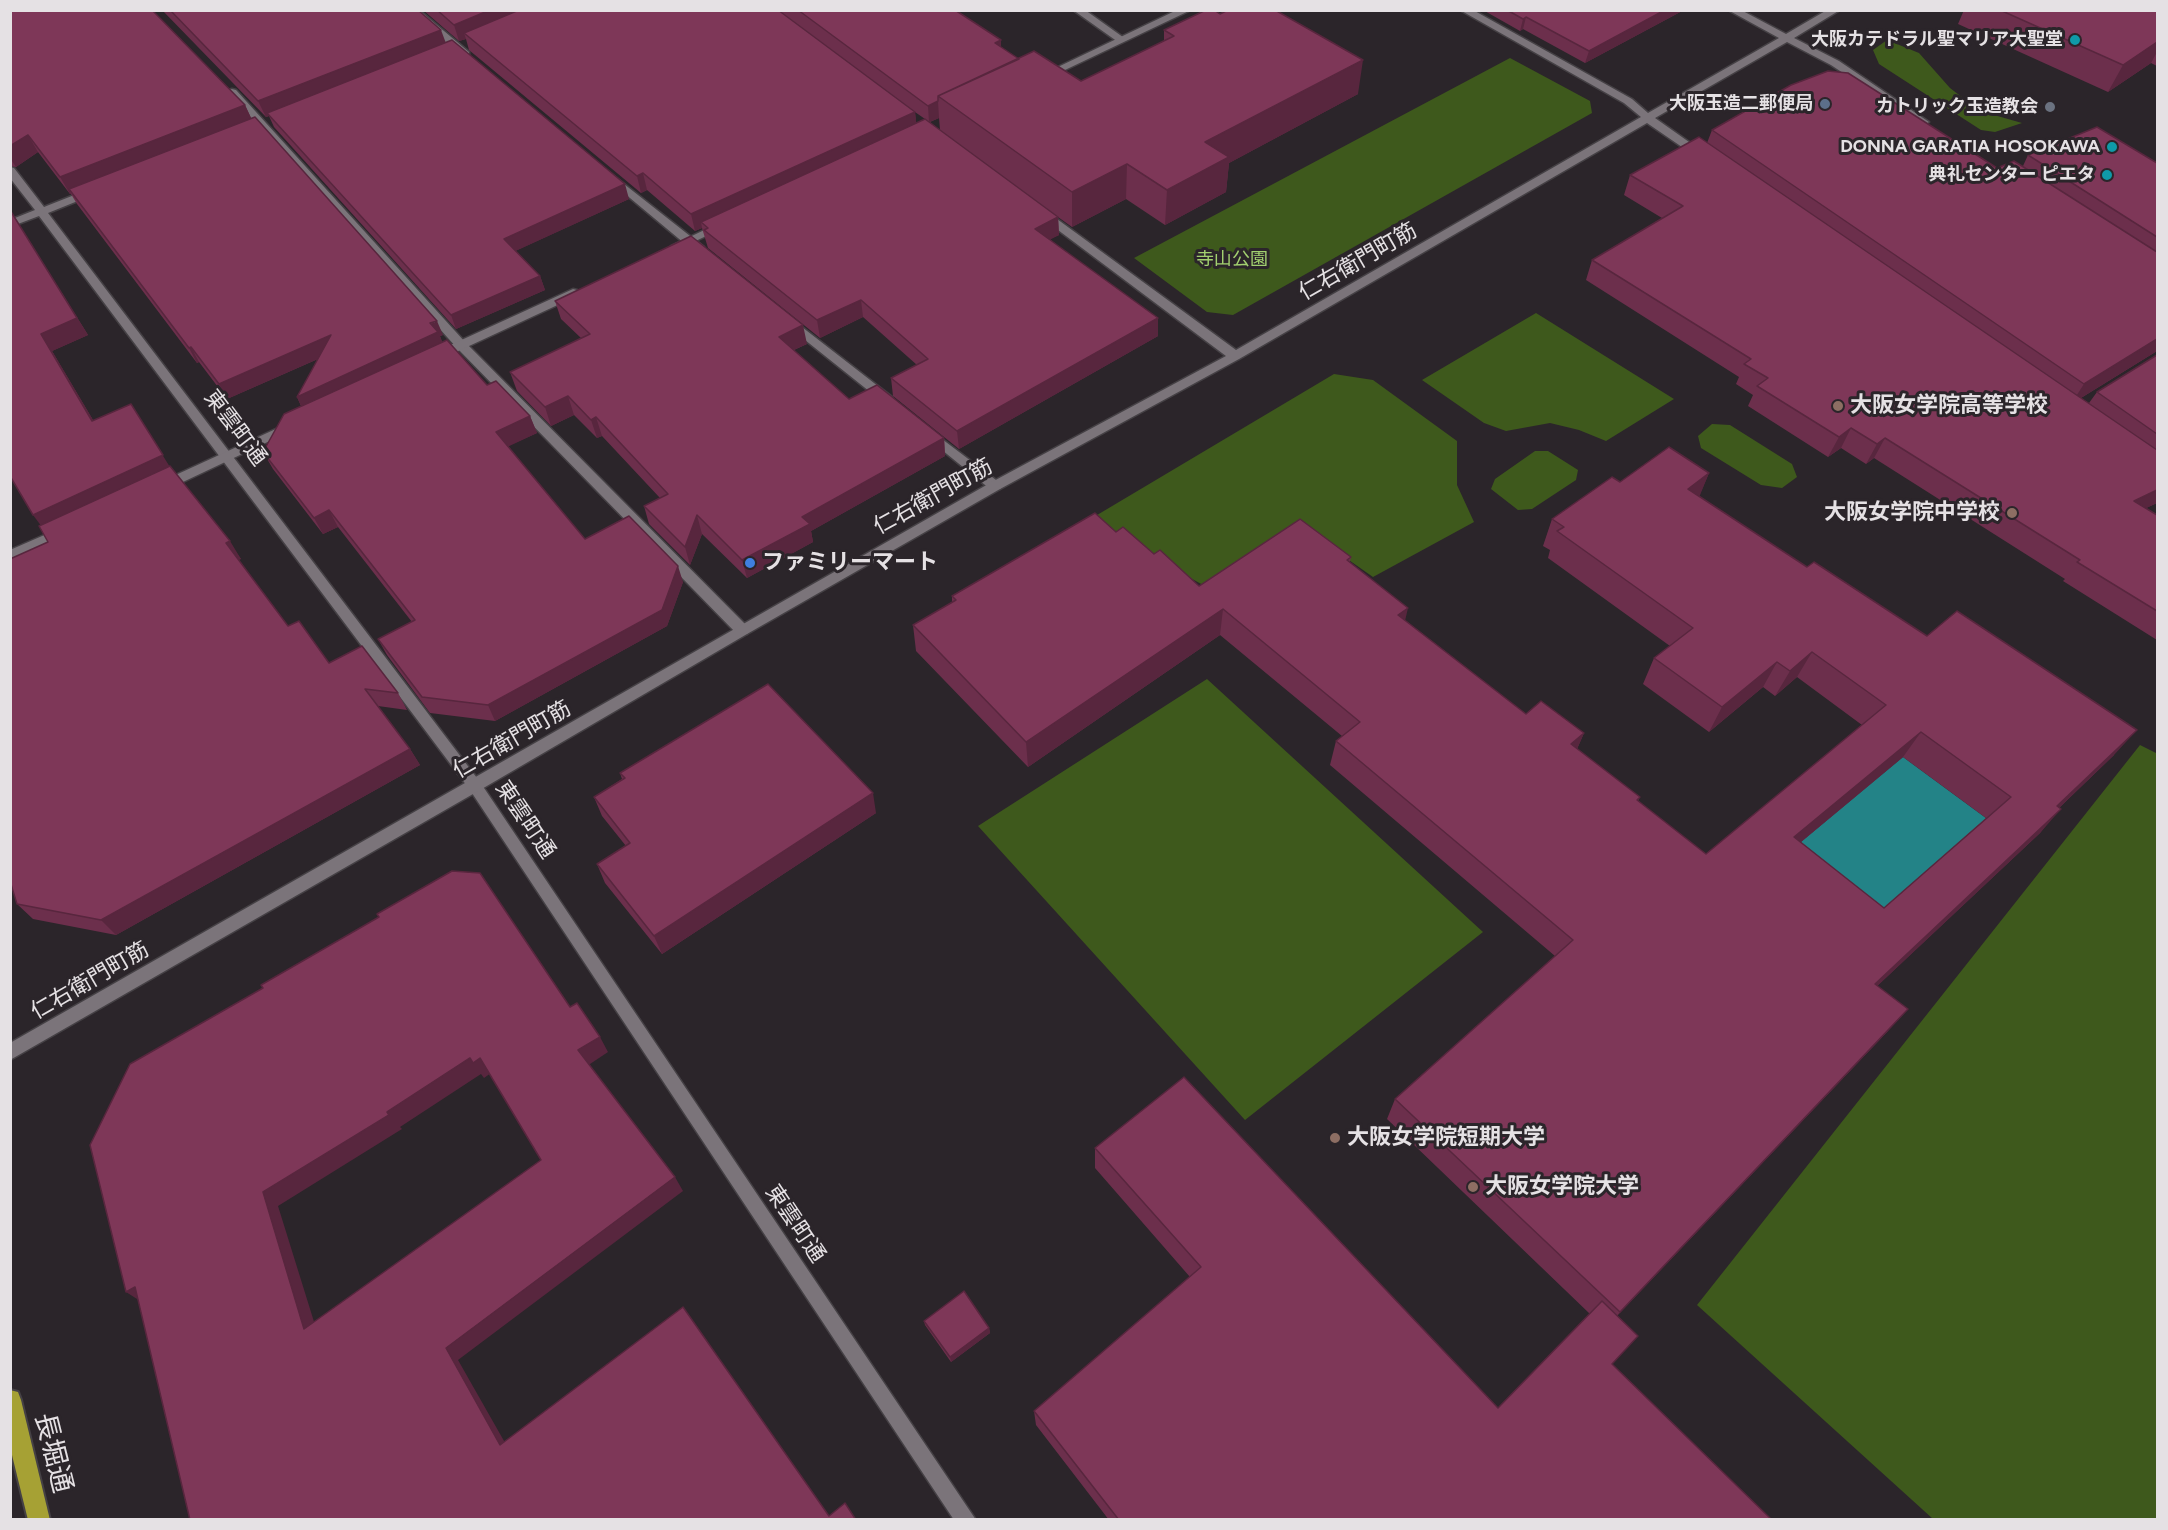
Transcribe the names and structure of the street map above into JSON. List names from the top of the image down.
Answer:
{
  "streets": {
    "highway": ["長堀通"],
    "street": ["仁右衛門町筋", "東雲町通"]
  },
  "crossings": [
    ["仁右衛門町筋", "東雲町通"]
  ],
  "parks": ["寺山公園"],
  "places": [
    "大阪カテドラル聖マリア大聖堂",
    "大阪玉造二郵便局",
    "カトリック玉造教会",
    "DONNA GARATIA HOSOKAWA",
    "典礼センター ピエタ",
    "大阪女学院高等学校",
    "大阪女学院中学校",
    "ファミリーマート",
    "大阪女学院短期大学",
    "大阪女学院大学"
  ]
}
